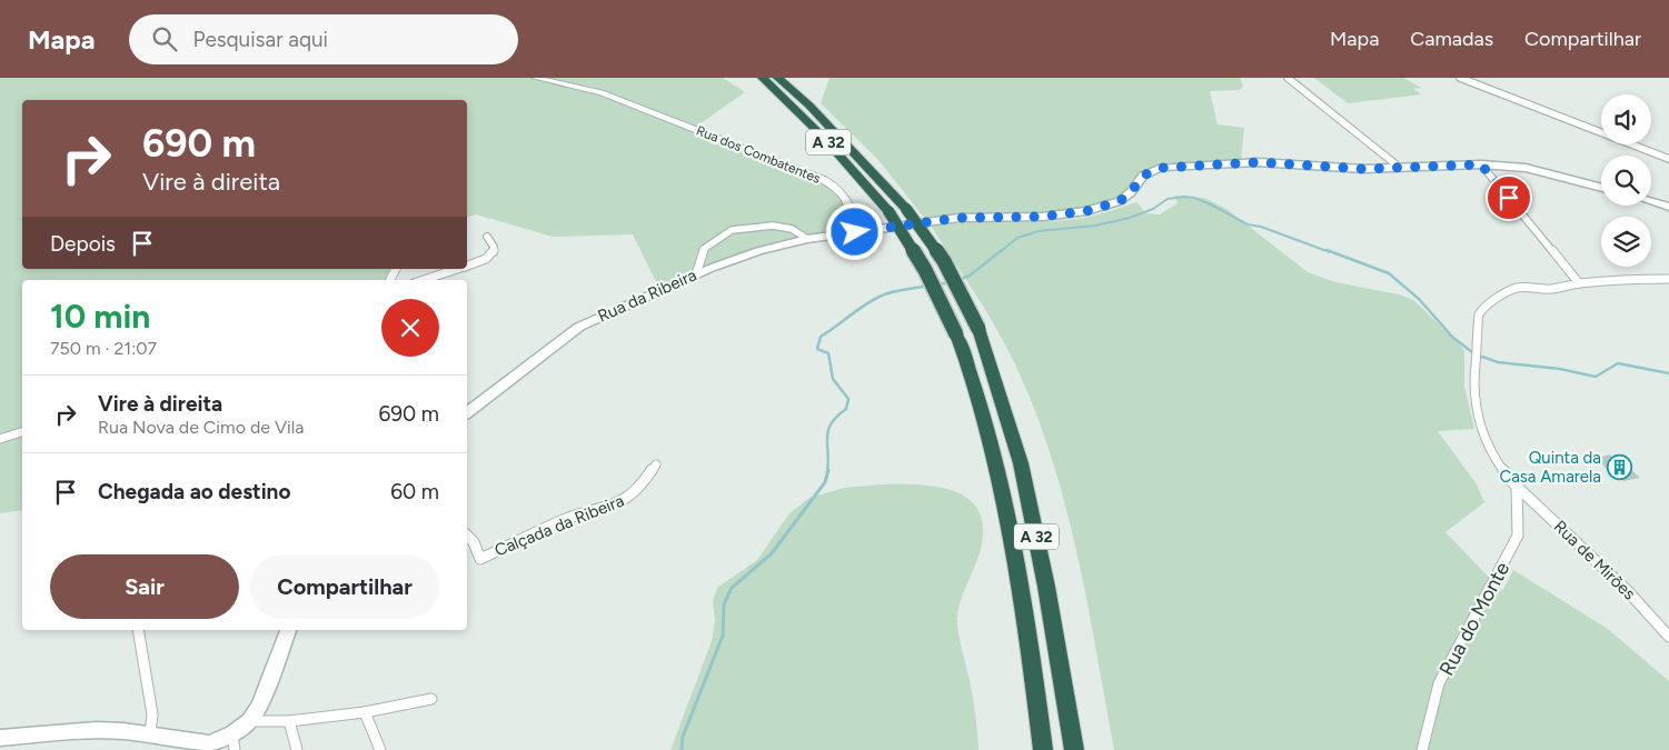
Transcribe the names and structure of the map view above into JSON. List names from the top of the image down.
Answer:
{
  "streets": {
    "highway": ["A 32"],
    "main road": ["Rua da Ribeira"],
    "street": [
      "Rua dos Combatentes",
      "Calçada da Ribeira",
      "Rua de Mirões",
      "Rua do Monte"
    ]
  },
  "crossings": [
    ["Rua dos Combatentes", "Rua da Ribeira"],
    ["Rua de Mirões", "Rua do Monte"]
  ],
  "places": {
    "building": ["Quinta da Casa Amarela"]
  },
  "page": {
    "header": "Mapa",
    "search": "Pesquisar aqui",
    "nav": ["Mapa", "Camadas", "Compartilhar"],
    "turn": ["690 m", "Vire à direita"],
    "then": "Depois",
    "heading": ["10 min", "750 m · 21:07"],
    "list": [
      {
        "name": "Vire à direita",
        "note": "Rua Nova de Cimo de Vila",
        "value": "690 m"
      },
      {
        "name": "Chegada ao destino",
        "value": "60 m"
      }
    ],
    "buttons": ["Sair", "Compartilhar"]
  }
}
